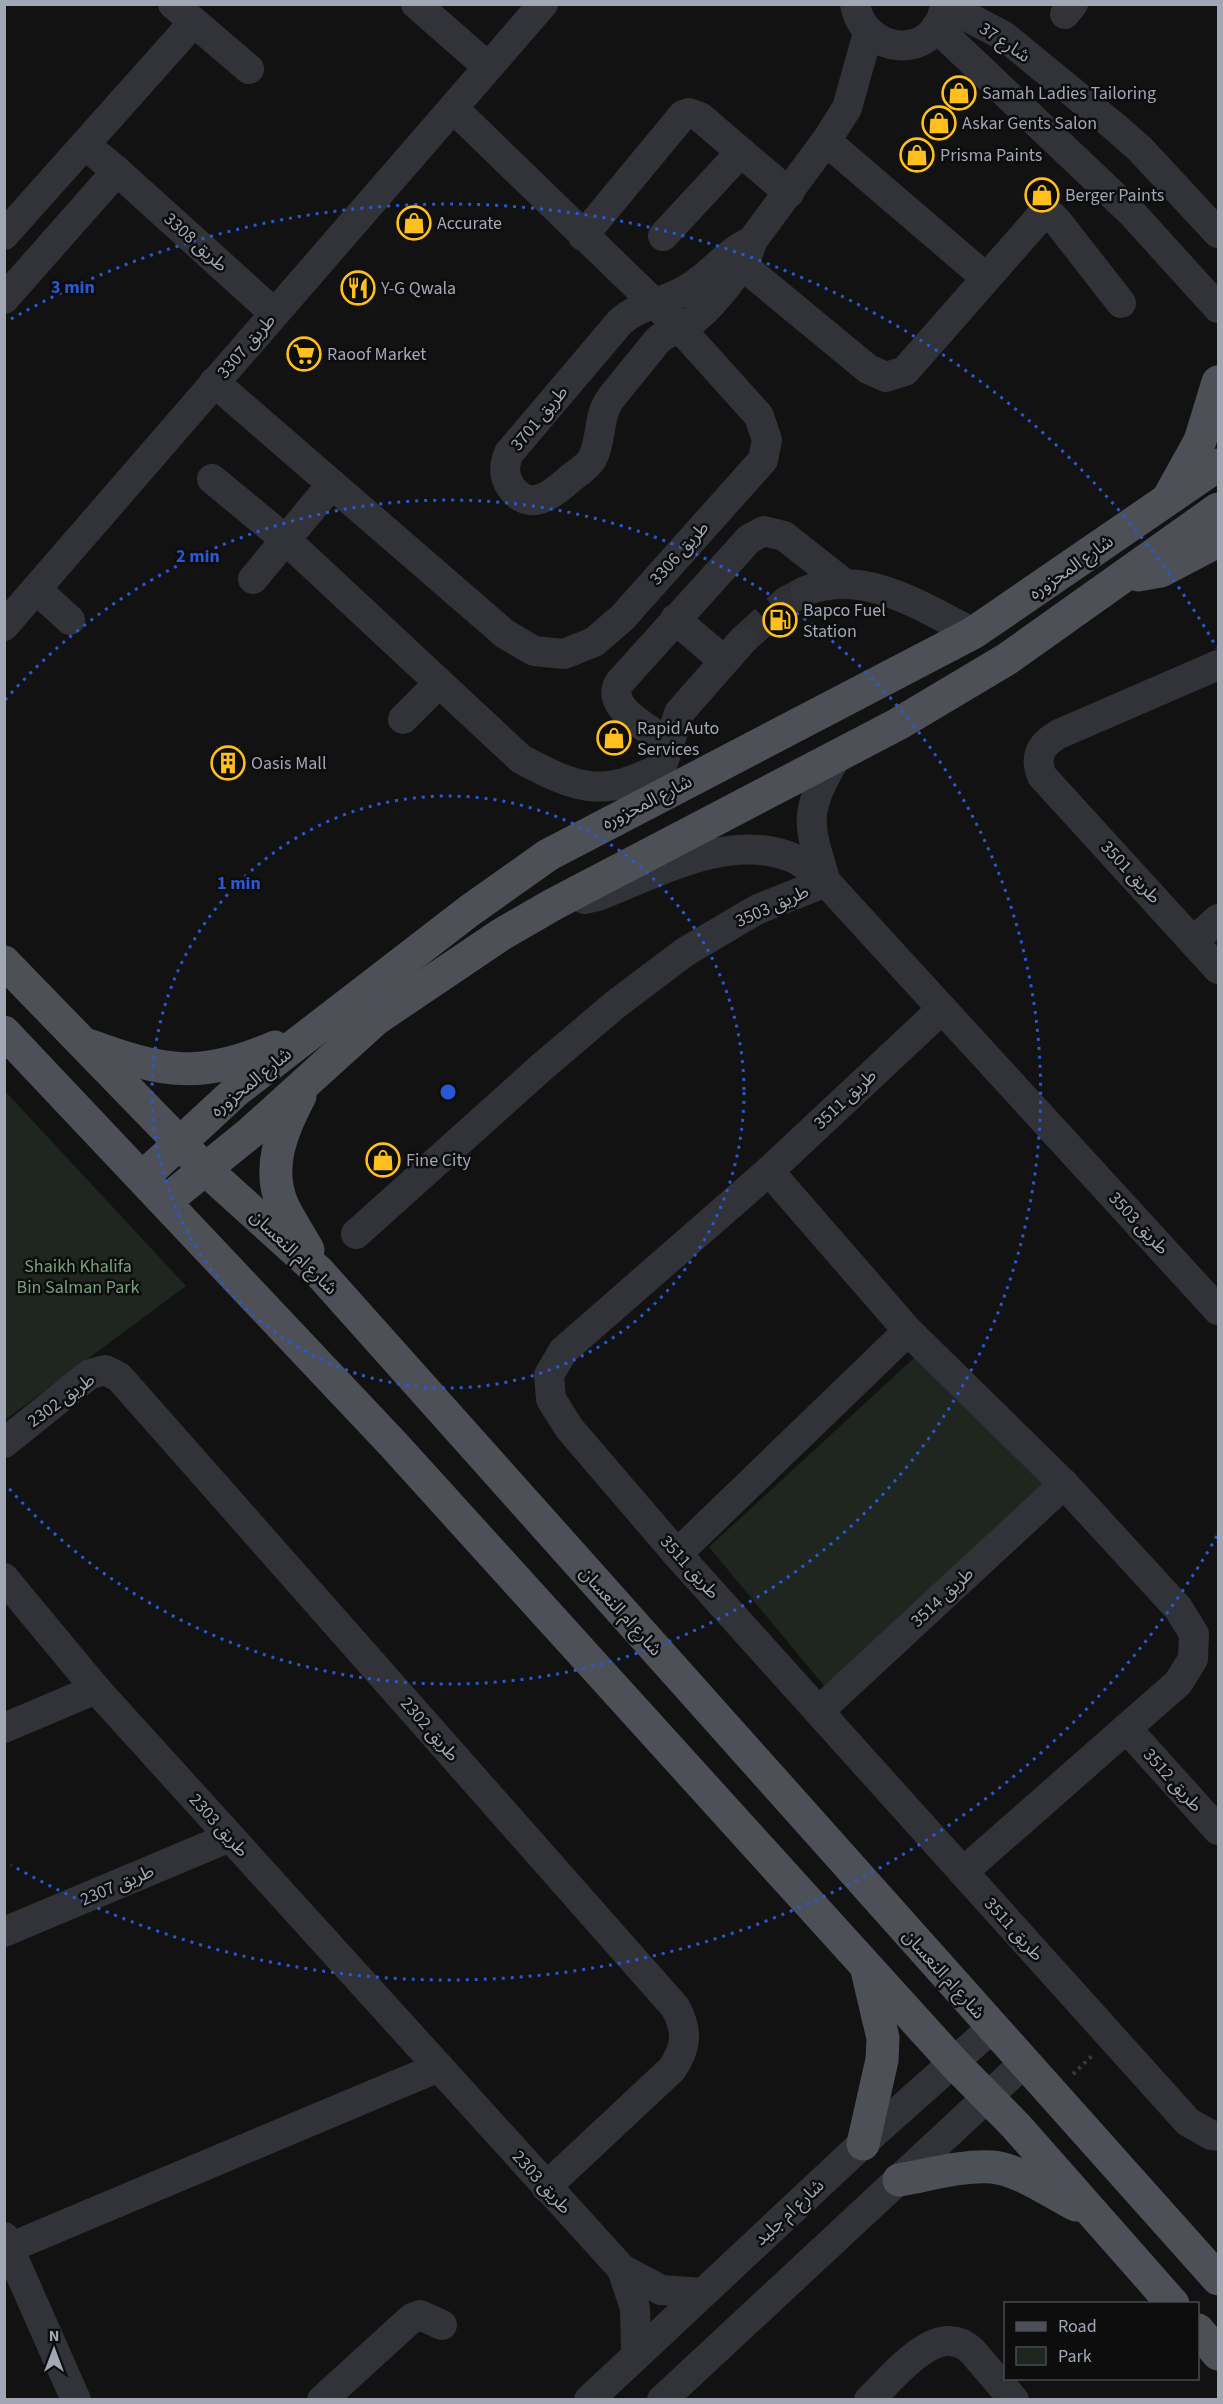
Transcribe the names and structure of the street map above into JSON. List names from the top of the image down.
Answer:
{
  "streets": {
    "main road": ["شارع المحزوره", "شارع ام النعسان"],
    "street": [
      "شارع 37",
      "طريق 3308",
      "طريق 3307",
      "طريق 3701",
      "طريق 3306",
      "طريق 3501",
      "طريق 3503",
      "طريق 3511",
      "طريق 2302",
      "طريق 3514",
      "طريق 3512",
      "طريق 2303",
      "طريق 2307",
      "شارع ام جليد"
    ]
  },
  "crossings": [
    ["طريق 3308", "طريق 3307"],
    ["طريق 3307", "طريق 3306"],
    ["طريق 3701", "طريق 3306"],
    ["شارع المحزوره", "شارع ام النعسان"],
    ["طريق 3503", "طريق 3511"],
    ["طريق 3511", "طريق 3514"],
    ["شارع ام النعسان", "شارع ام جليد"],
    ["طريق 2302", "طريق 2303"],
    ["طريق 2303", "طريق 2307"],
    ["طريق 2303", "شارع ام جليد"]
  ],
  "parks": ["Shaikh Khalifa Bin Salman Park"],
  "places": {
    "shop": [
      "Samah Ladies Tailoring",
      "Askar Gents Salon",
      "Prisma Paints",
      "Berger Paints",
      "Accurate",
      "Rapid Auto Services",
      "Fine City"
    ],
    "restaurant": ["Y-G Qwala"],
    "supermarket": ["Raoof Market"],
    "fuel station": ["Bapco Fuel Station"],
    "building": ["Oasis Mall"]
  },
  "legend": ["Road", "Park"],
  "north": "top",
  "rings": ["3 min", "2 min", "1 min"]
}
